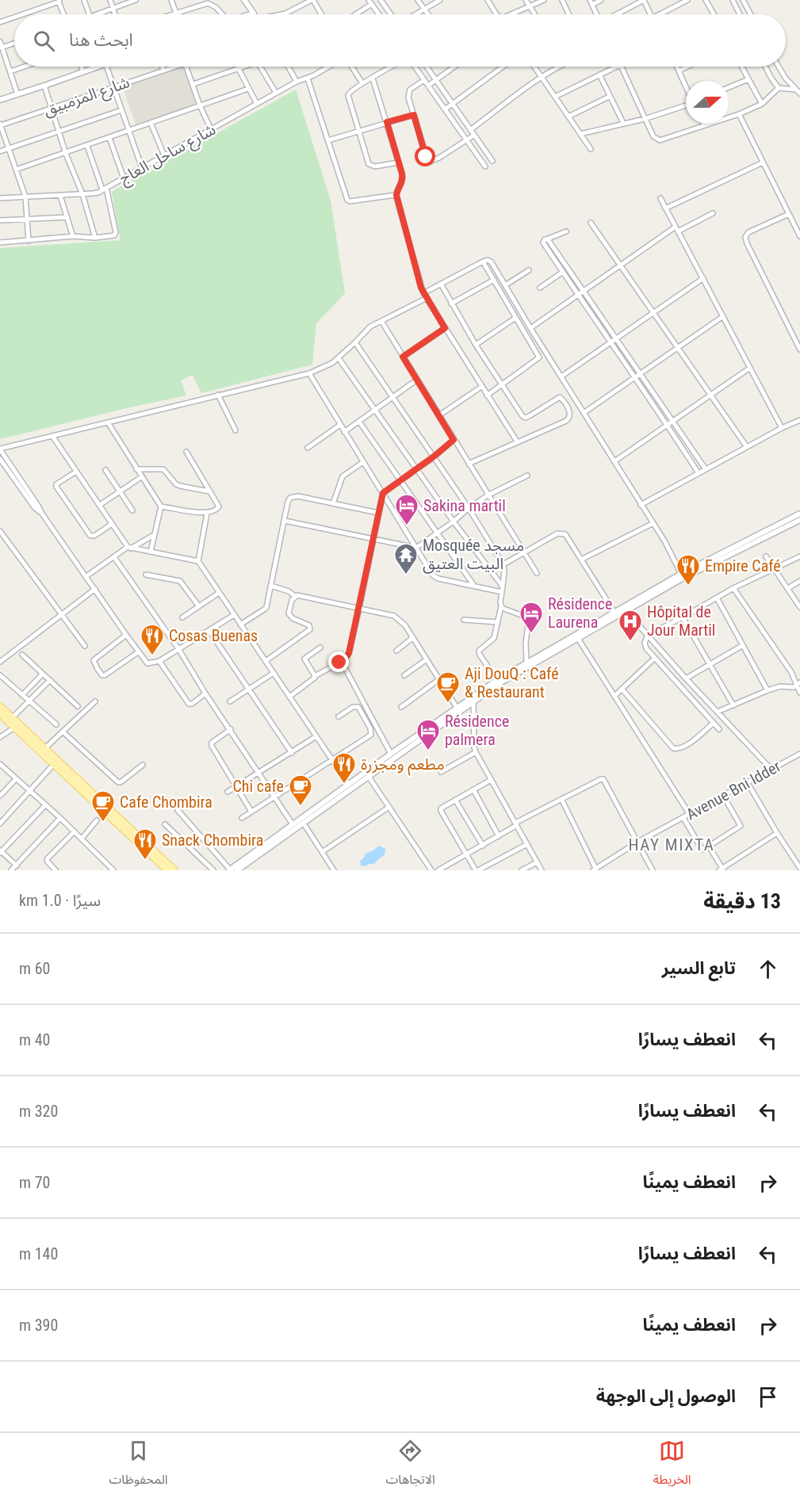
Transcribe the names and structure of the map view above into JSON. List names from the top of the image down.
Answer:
{
  "streets": {
    "street": ["شارع المزمبيق", "شارع ساحل العاج", "Avenue Bni Idder"]
  },
  "districts": ["HAY MIXTA"],
  "places": {
    "hotel": ["Sakina martil", "Résidence Laurena", "Résidence palmera"],
    "temple": ["Mosquée مسجد البيت العتيق"],
    "restaurant": [
      "Empire Café",
      "Cosas Buenas",
      "مطعم ومجزرة",
      "Snack Chombira"
    ],
    "hospital": ["Hôpital de Jour Martil"],
    "cafe": ["Aji DouQ : Café & Restaurant", "Chi cafe", "Cafe Chombira"]
  },
  "north": "right",
  "page": {
    "search": "ابحث هنا",
    "heading": ["13 دقيقة", "سيرًا · 1.0 km"],
    "list": [
      ["تابع السير", "60 m"],
      ["انعطف يسارًا", "40 m"],
      ["انعطف يسارًا", "320 m"],
      ["انعطف يمينًا", "70 m"],
      ["انعطف يسارًا", "140 m"],
      ["انعطف يمينًا", "390 m"],
      "الوصول إلى الوجهة"
    ],
    "nav": ["الخريطة", "الاتجاهات", "المحفوظات"]
  }
}
